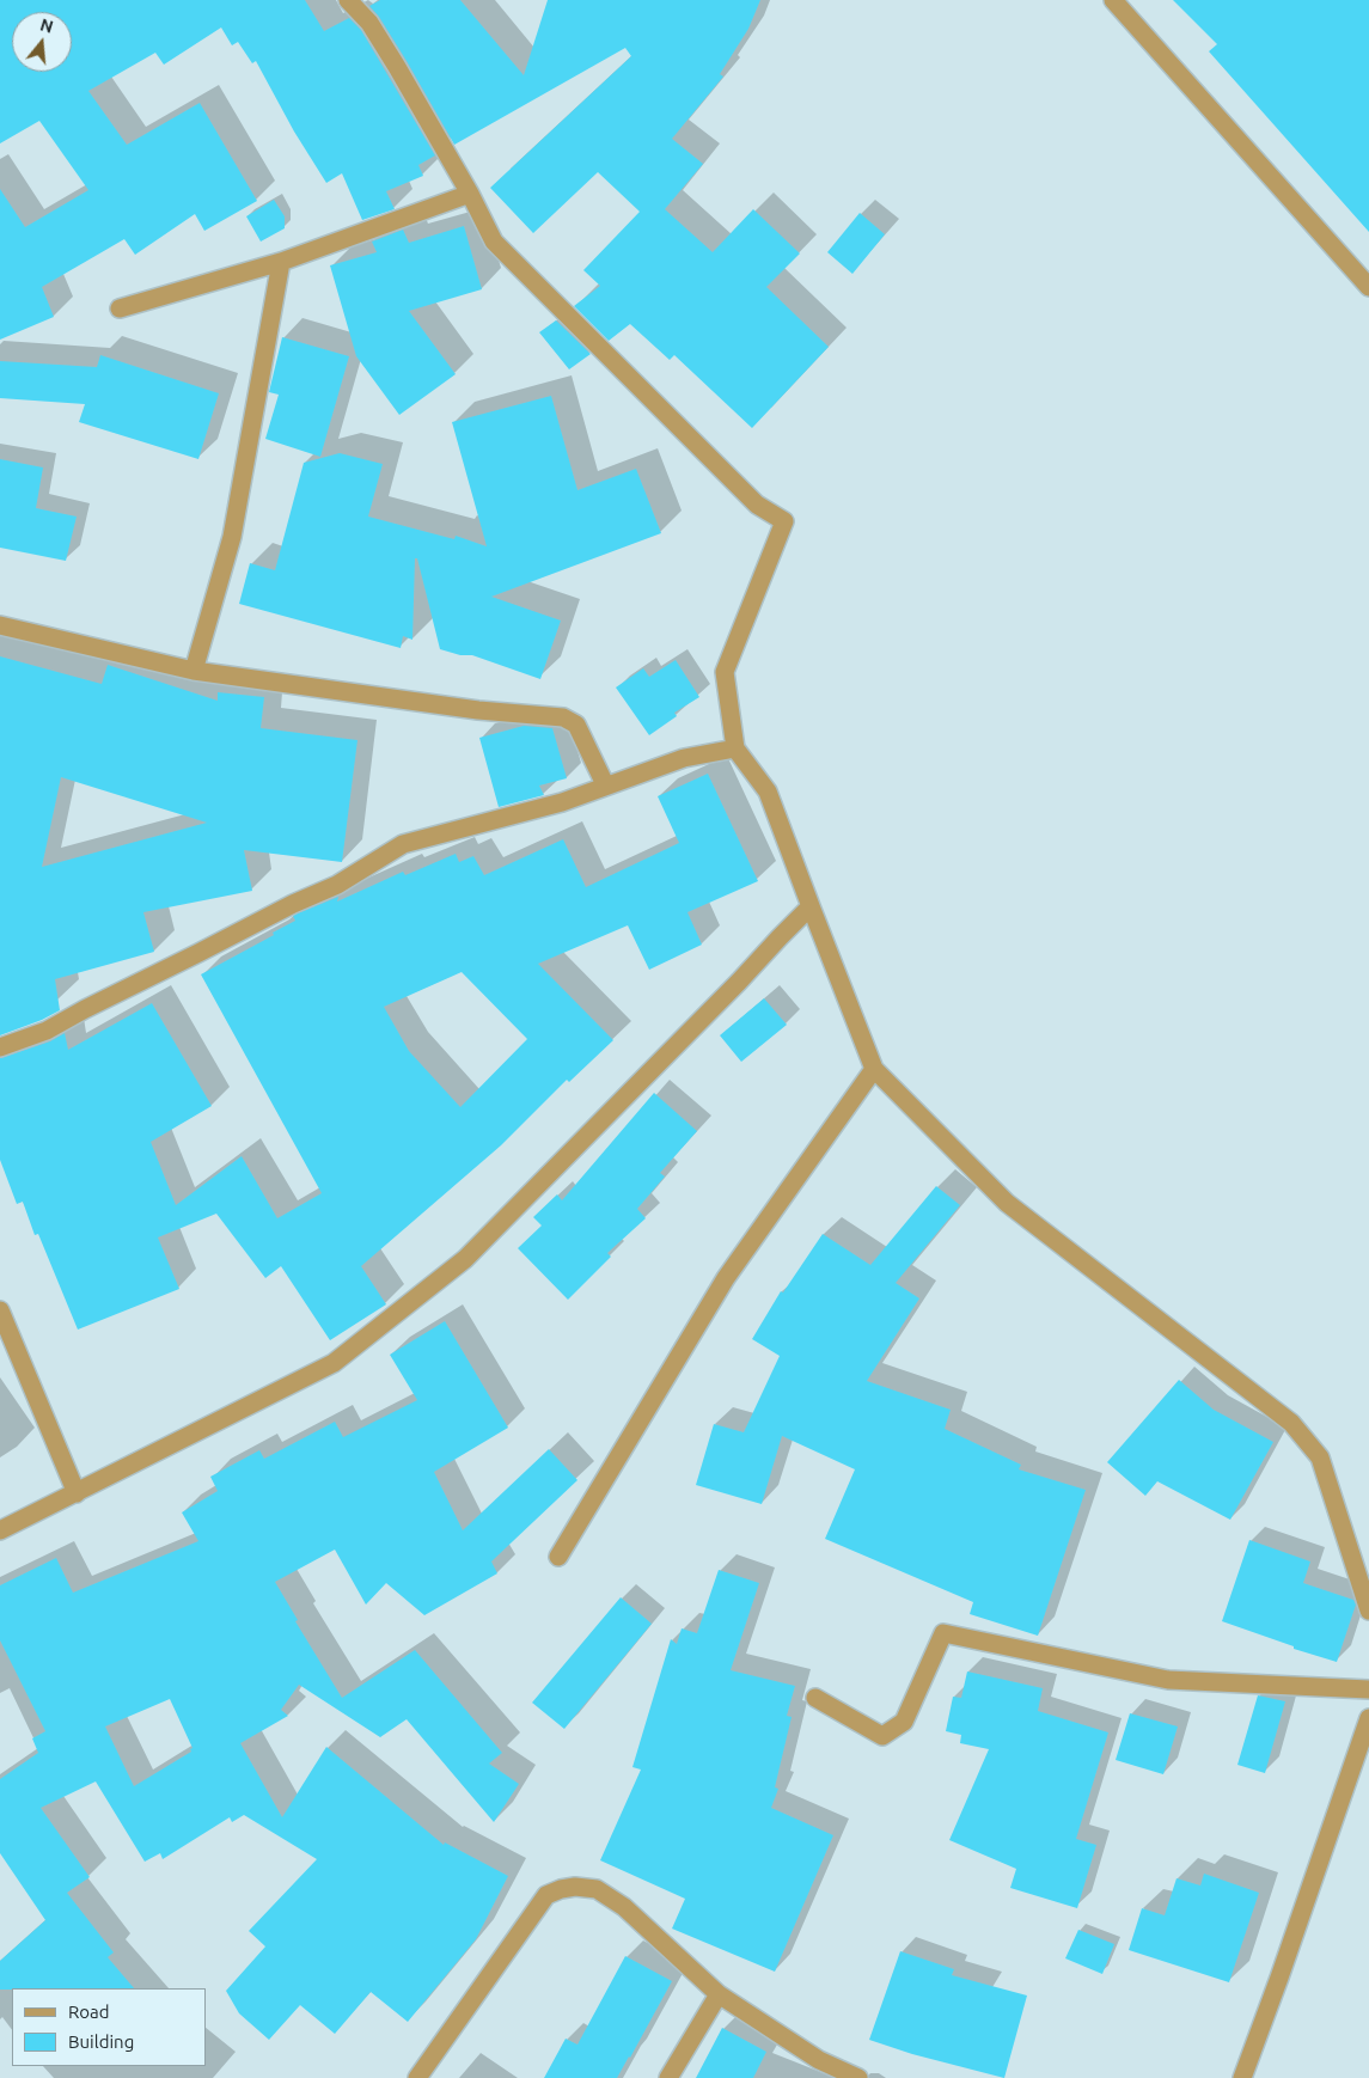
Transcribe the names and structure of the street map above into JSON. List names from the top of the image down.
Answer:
{
  "legend": ["Road", "Building"],
  "north": "top"
}
